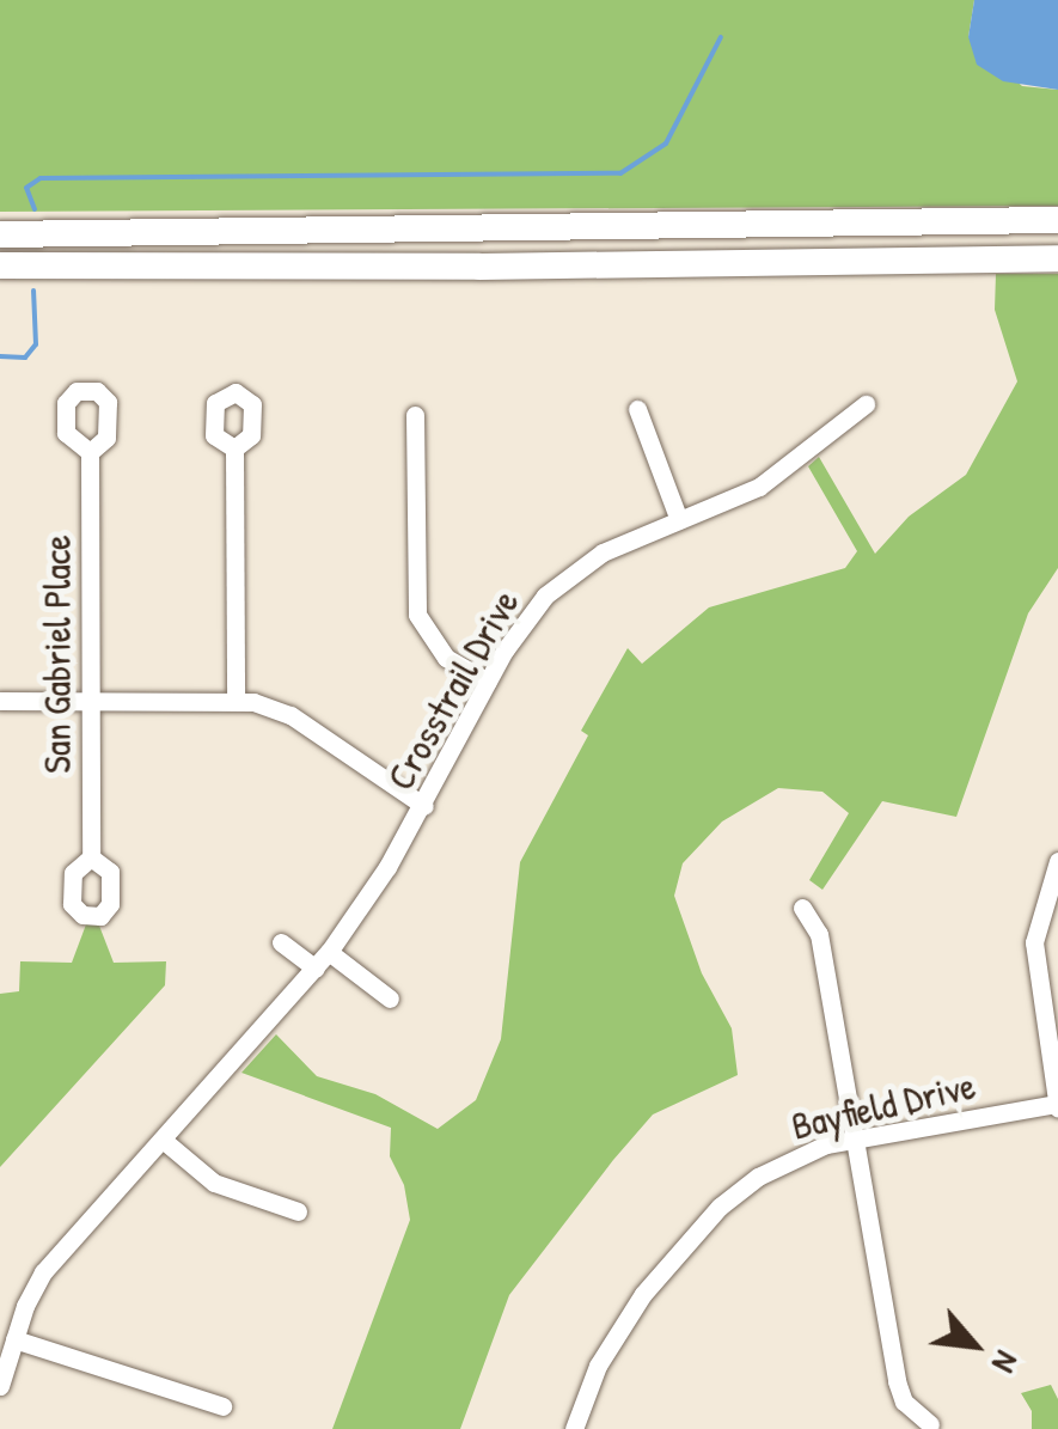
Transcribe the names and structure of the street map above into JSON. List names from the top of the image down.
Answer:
{
  "streets": {
    "street": ["San Gabriel Place", "Crosstrail Drive", "Bayfield Drive"]
  },
  "north": "bottom right"
}
